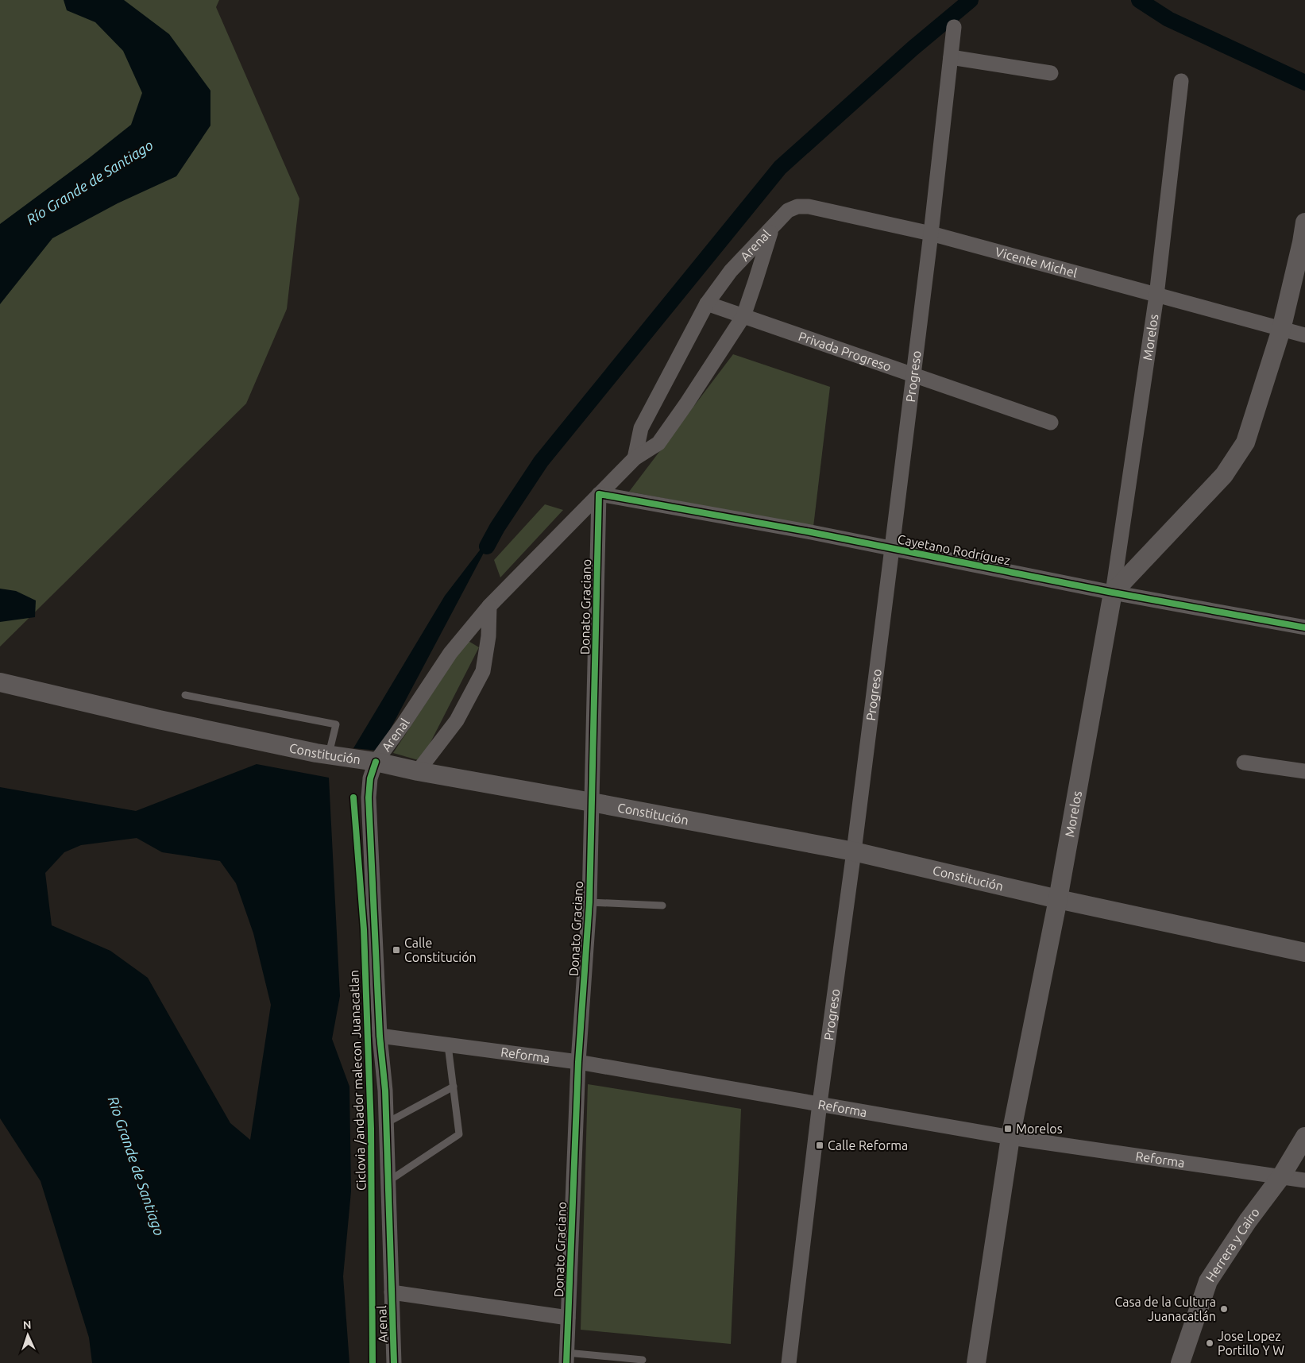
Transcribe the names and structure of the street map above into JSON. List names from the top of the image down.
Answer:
{
  "streets": {
    "street": [
      "Arenal",
      "Vicente Michel",
      "Morelos",
      "Privada Progreso",
      "Progreso",
      "Cayetano Rodríguez",
      "Donato Graciano",
      "Constitución",
      "Reforma",
      "Herrera y Cairo"
    ],
    "cycle path": ["Ciclovia /andador malecon Juanacatlan"]
  },
  "crossings": [
    ["Arenal", "Vicente Michel"],
    ["Arenal", "Privada Progreso"],
    ["Arenal", "Cayetano Rodríguez"],
    ["Arenal", "Donato Graciano"],
    ["Arenal", "Constitución"],
    ["Arenal", "Reforma"],
    ["Vicente Michel", "Morelos"],
    ["Vicente Michel", "Progreso"],
    ["Morelos", "Cayetano Rodríguez"],
    ["Morelos", "Constitución"],
    ["Morelos", "Reforma"],
    ["Privada Progreso", "Progreso"],
    ["Progreso", "Cayetano Rodríguez"],
    ["Progreso", "Constitución"],
    ["Progreso", "Reforma"],
    ["Cayetano Rodríguez", "Donato Graciano"],
    ["Donato Graciano", "Constitución"],
    ["Donato Graciano", "Reforma"],
    ["Reforma", "Herrera y Cairo"]
  ],
  "water": ["Río Grande de Santiago"],
  "places": {
    "transit": ["Calle Constitución", "Morelos", "Calle Reforma"],
    "other": ["Casa de la Cultura Juanacatlán", "Jose Lopez Portillo Y W"]
  },
  "north": "top"
}
